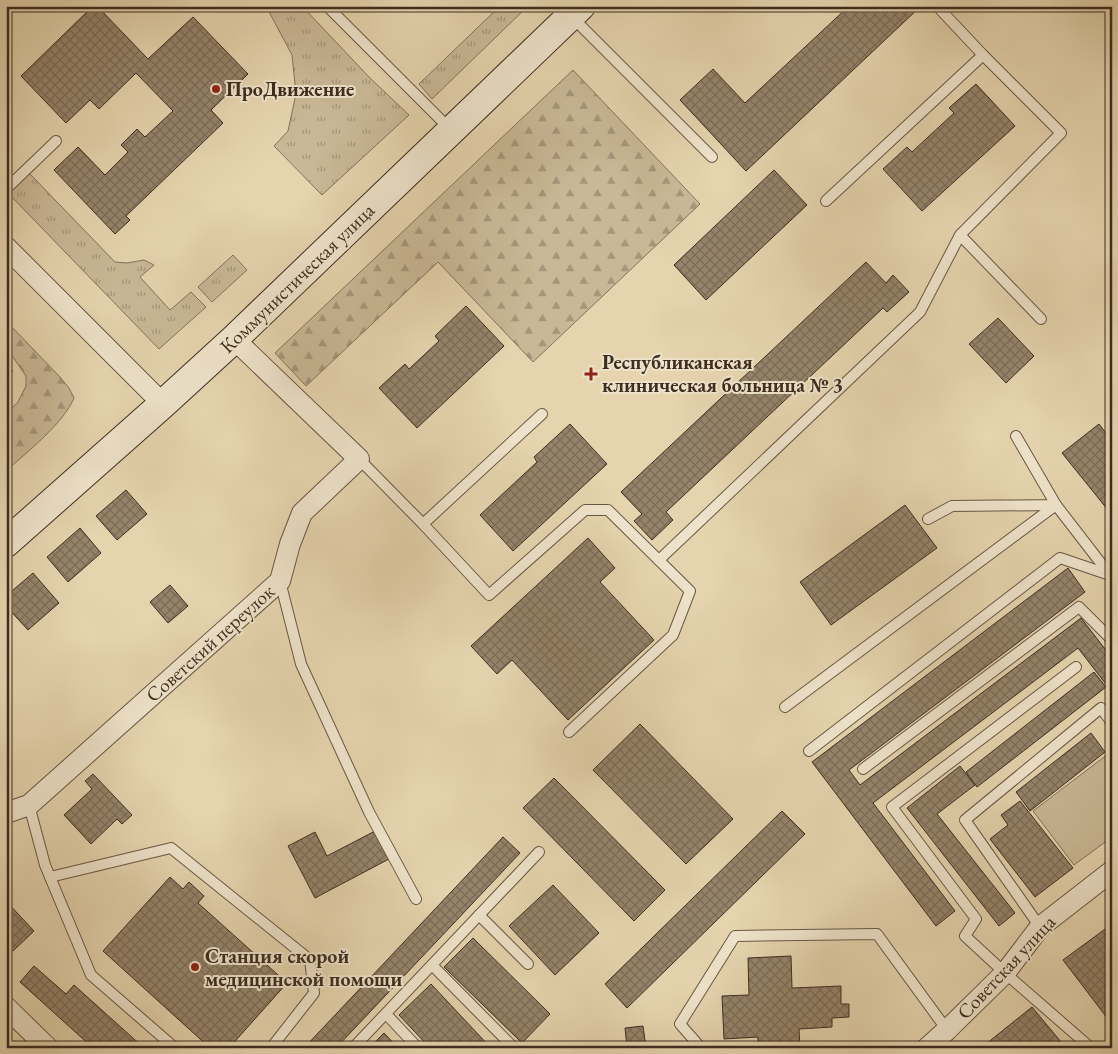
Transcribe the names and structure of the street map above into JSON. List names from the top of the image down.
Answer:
{
  "streets": {
    "main road": ["Коммунистическая улица"],
    "street": ["Советский переулок", "Советская улица"]
  },
  "places": {
    "other": ["ПроДвижение", "Станция скорой медицинской помощи"],
    "health": ["Республиканская клиническая больница № 3"]
  }
}
